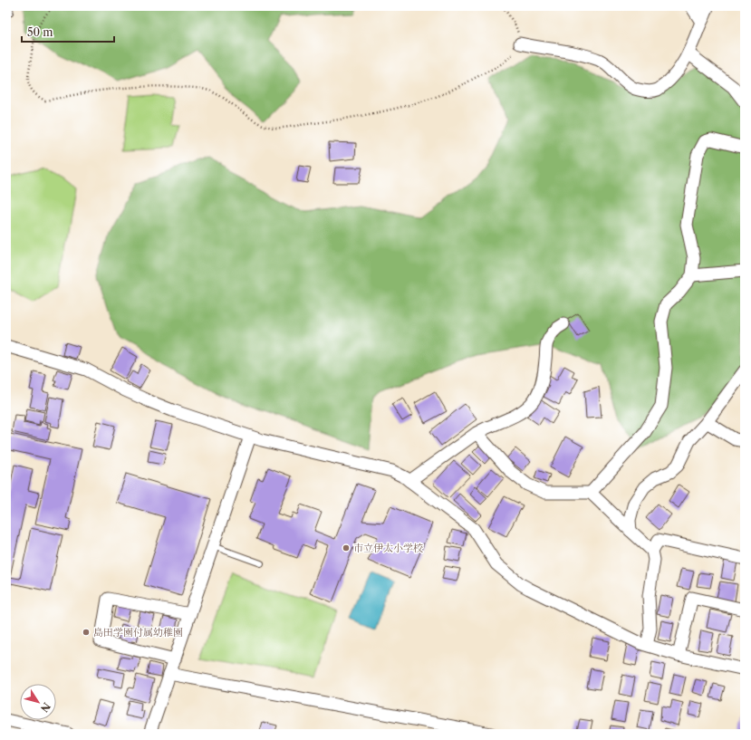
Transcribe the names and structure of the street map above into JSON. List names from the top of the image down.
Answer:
{
  "places": ["市立伊太小学校", "島田学園付属幼稚園"],
  "scale_bar": "50 m",
  "north": "bottom right"
}
